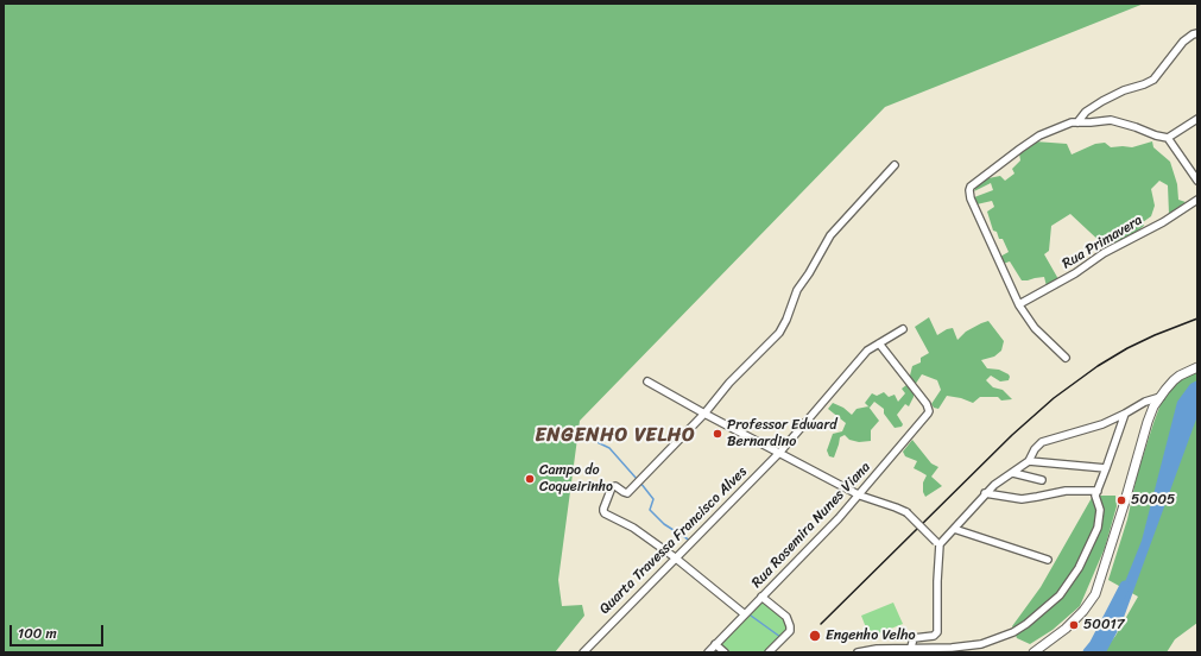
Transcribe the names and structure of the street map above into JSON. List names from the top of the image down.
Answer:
{
  "streets": {
    "street": ["Rua Primavera", "Rua Rosemira Nunes Viana", "Quarta Travessa Francisco Alves"]
  },
  "crossings": [
    ["Rua Rosemira Nunes Viana", "Quarta Travessa Francisco Alves"]
  ],
  "districts": ["ENGENHO VELHO"],
  "places": [
    "Professor Edward Bernardino",
    "Campo do Coqueirinho",
    "50005",
    "50017",
    "Engenho Velho"
  ],
  "scale_bar": "100 m"
}
